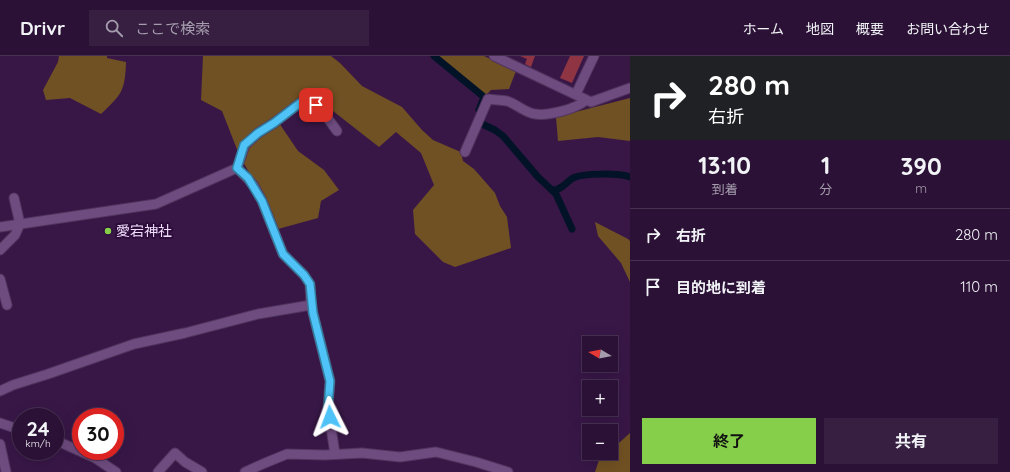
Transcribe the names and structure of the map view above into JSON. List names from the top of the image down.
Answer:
{
  "places": ["愛宕神社"],
  "north": "left",
  "page": {
    "header": "Drivr",
    "search": "ここで検索",
    "nav": [
      "ホーム",
      "地図",
      "概要",
      "お問い合わせ"
    ],
    "turn": ["280 m", "右折"],
    "eta": [
      "13:10",
      "到着",
      "1",
      "分",
      "390",
      "m"
    ],
    "list": [
      {
        "name": "右折",
        "value": "280 m"
      },
      {
        "name": "目的地に到着",
        "value": "110 m"
      }
    ],
    "map_buttons": ["+", "−"],
    "speed": "24 km/h",
    "limit": "30",
    "buttons": ["終了", "共有"]
  }
}
